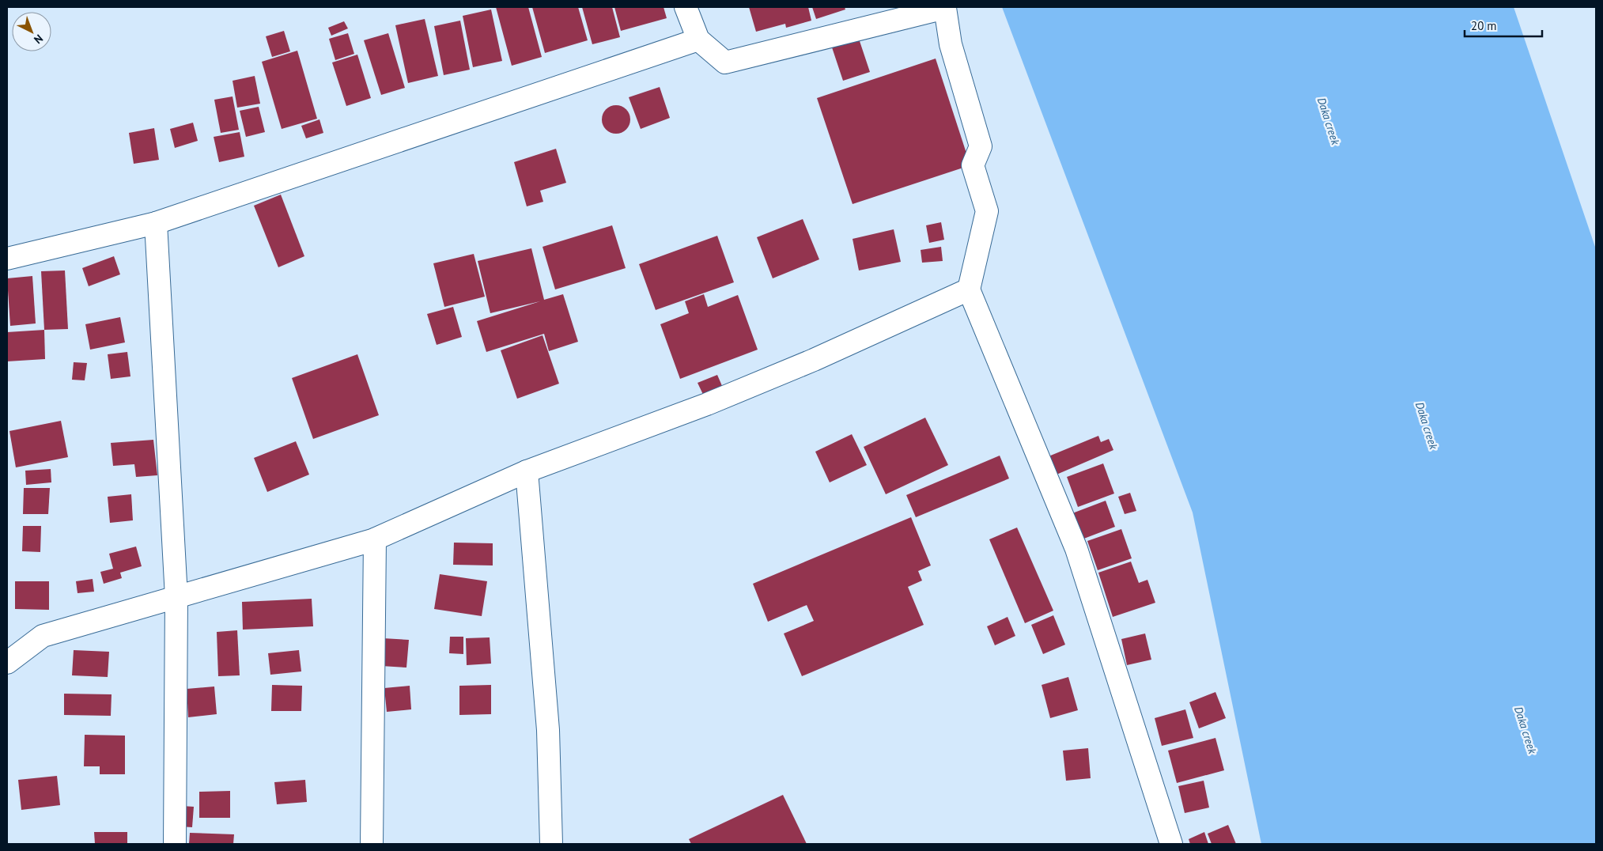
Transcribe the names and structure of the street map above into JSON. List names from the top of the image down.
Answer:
{
  "water": ["Daka creek"],
  "scale_bar": "20 m",
  "north": "bottom right"
}
